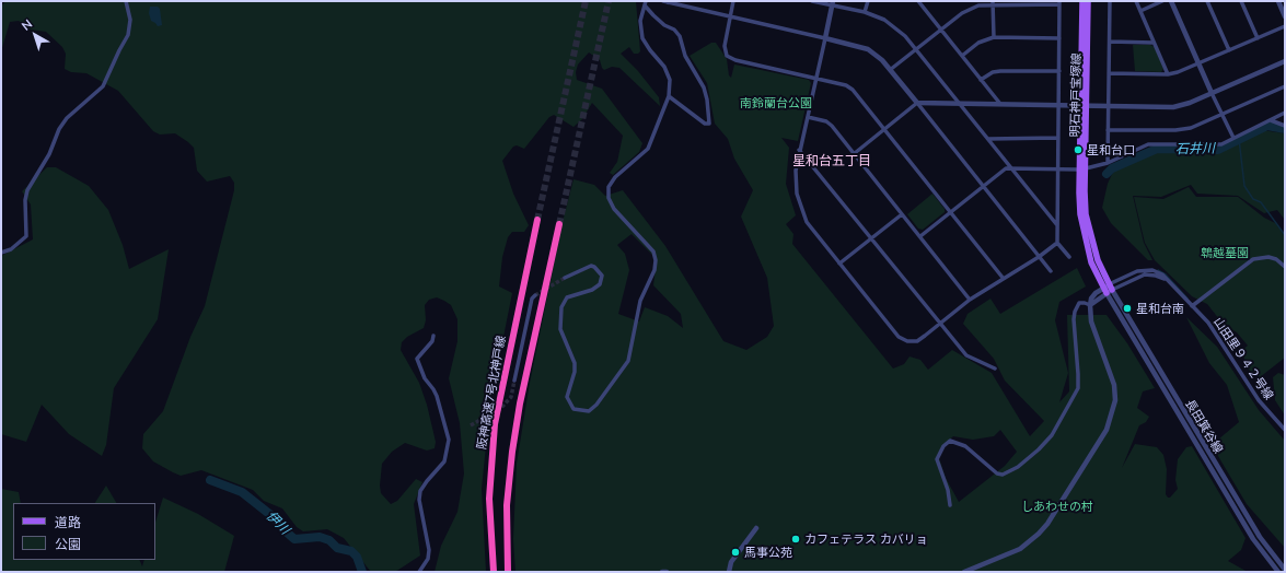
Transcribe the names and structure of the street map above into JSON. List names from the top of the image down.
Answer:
{
  "streets": {
    "highway": ["阪神高速7号北神戸線"],
    "main road": ["明石神戸宝塚線"],
    "street": ["山田里９４２号線", "長田箕谷線"]
  },
  "crossings": [
    ["明石神戸宝塚線", "山田里９４２号線"],
    ["明石神戸宝塚線", "長田箕谷線"],
    ["山田里９４２号線", "長田箕谷線"]
  ],
  "districts": ["星和台五丁目"],
  "water": ["石井川", "伊川"],
  "parks": ["南鈴蘭台公園", "鵯越墓園", "しあわせの村"],
  "places": [
    "星和台口",
    "星和台南",
    "カフェテラス カバリョ",
    "馬事公苑"
  ],
  "legend": ["道路", "公園"],
  "north": "top left"
}
